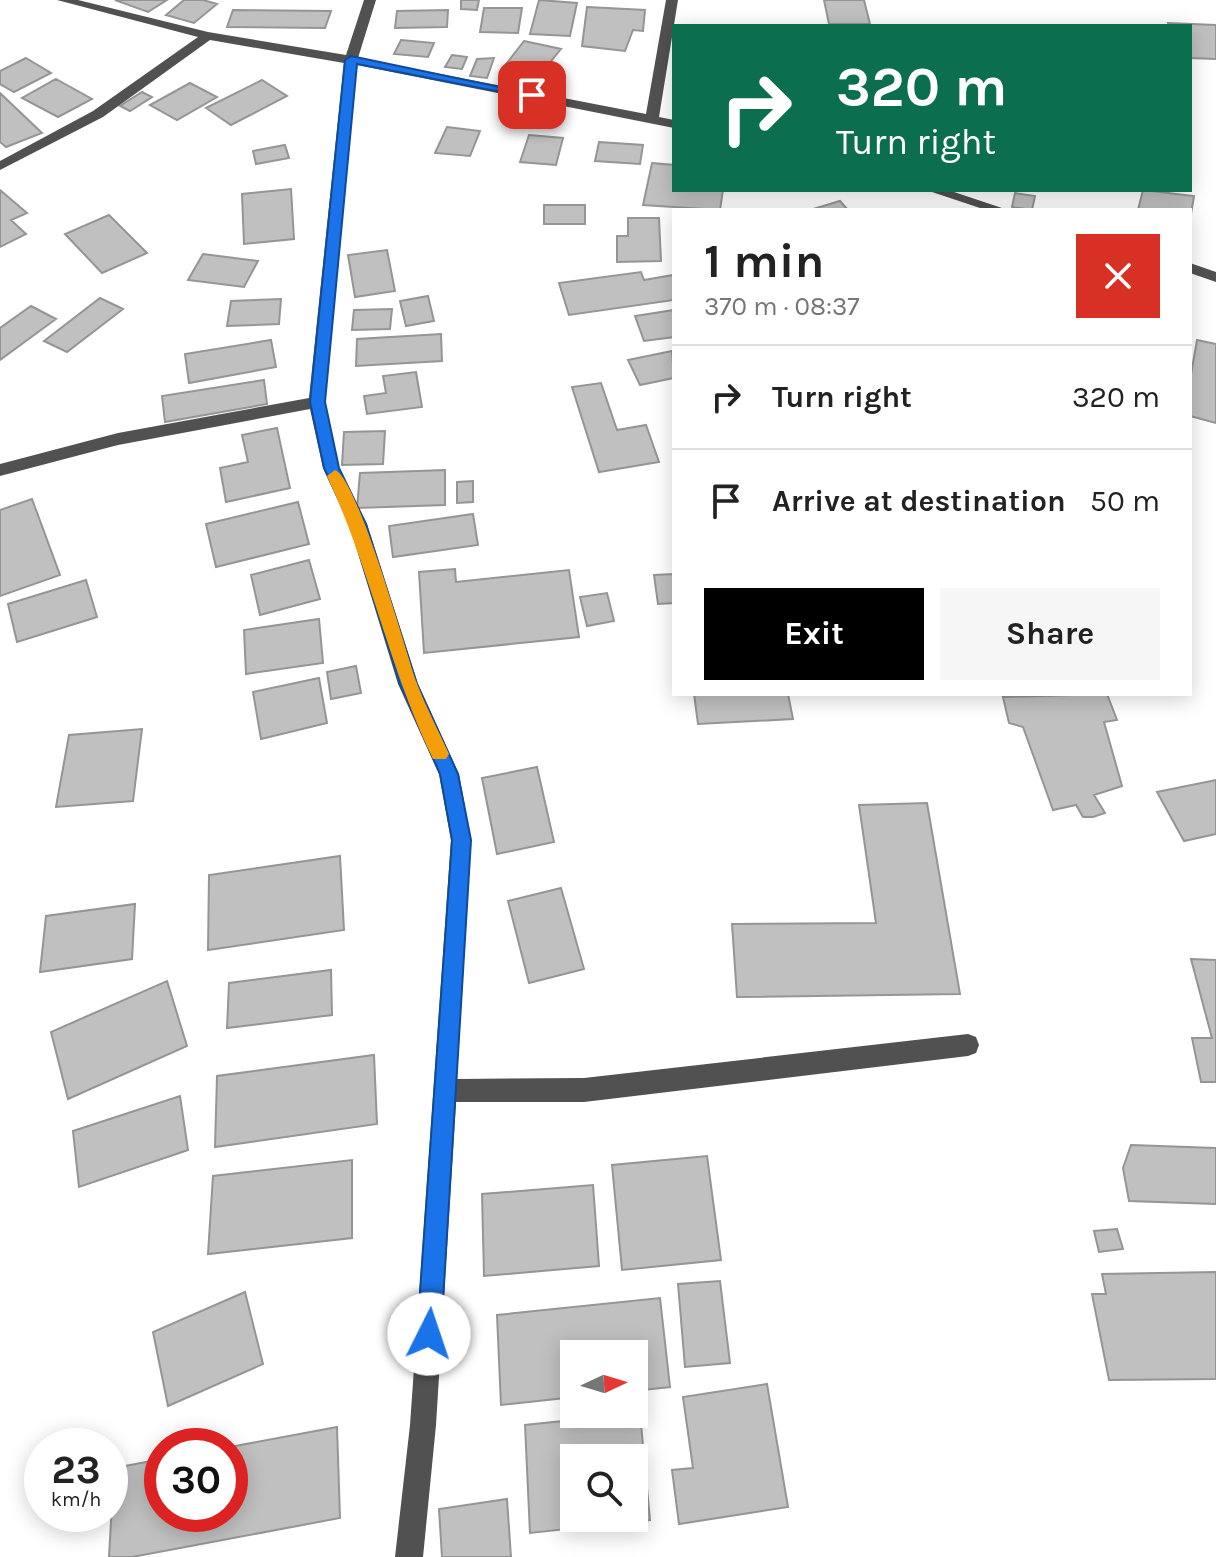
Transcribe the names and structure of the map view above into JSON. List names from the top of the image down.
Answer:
{
  "north": "right",
  "page": {
    "turn": ["320 m", "Turn right"],
    "heading": ["1 min", "370 m · 08:37"],
    "list": [
      {
        "name": "Turn right",
        "value": "320 m"
      },
      {
        "name": "Arrive at destination",
        "value": "50 m"
      }
    ],
    "buttons": ["Exit", "Share"],
    "speed": "23 km/h",
    "limit": "30"
  }
}
